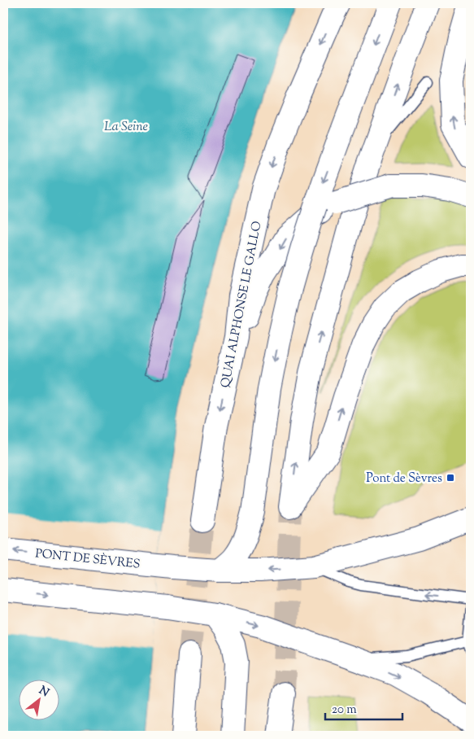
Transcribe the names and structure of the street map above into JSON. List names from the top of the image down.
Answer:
{
  "streets": {
    "main road": ["QUAI ALPHONSE LE GALLO", "PONT DE SÈVRES"]
  },
  "water": ["La Seine"],
  "places": {
    "transit": ["Pont de Sèvres"]
  },
  "scale_bar": "20 m",
  "north": "top right"
}
